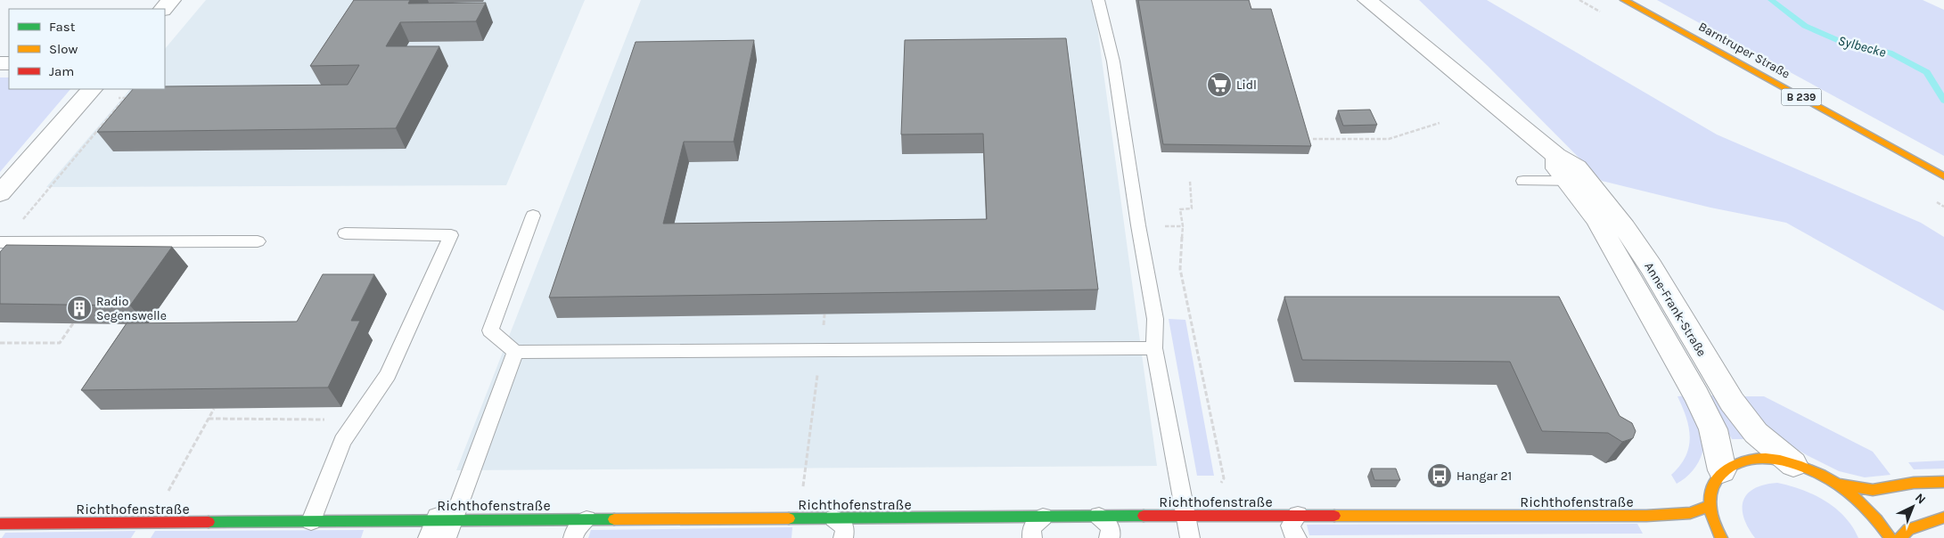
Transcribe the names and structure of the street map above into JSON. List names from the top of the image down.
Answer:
{
  "streets": {
    "street": [
      "Barntruper Straße",
      "B 239",
      "Anne-Frank-Straße",
      "Richthofenstraße"
    ]
  },
  "water": ["Sylbecke"],
  "places": {
    "supermarket": ["Lidl"],
    "building": ["Radio Segenswelle"],
    "bus stop": ["Hangar 21"]
  },
  "legend": ["Fast", "Slow", "Jam"],
  "north": "top right"
}
